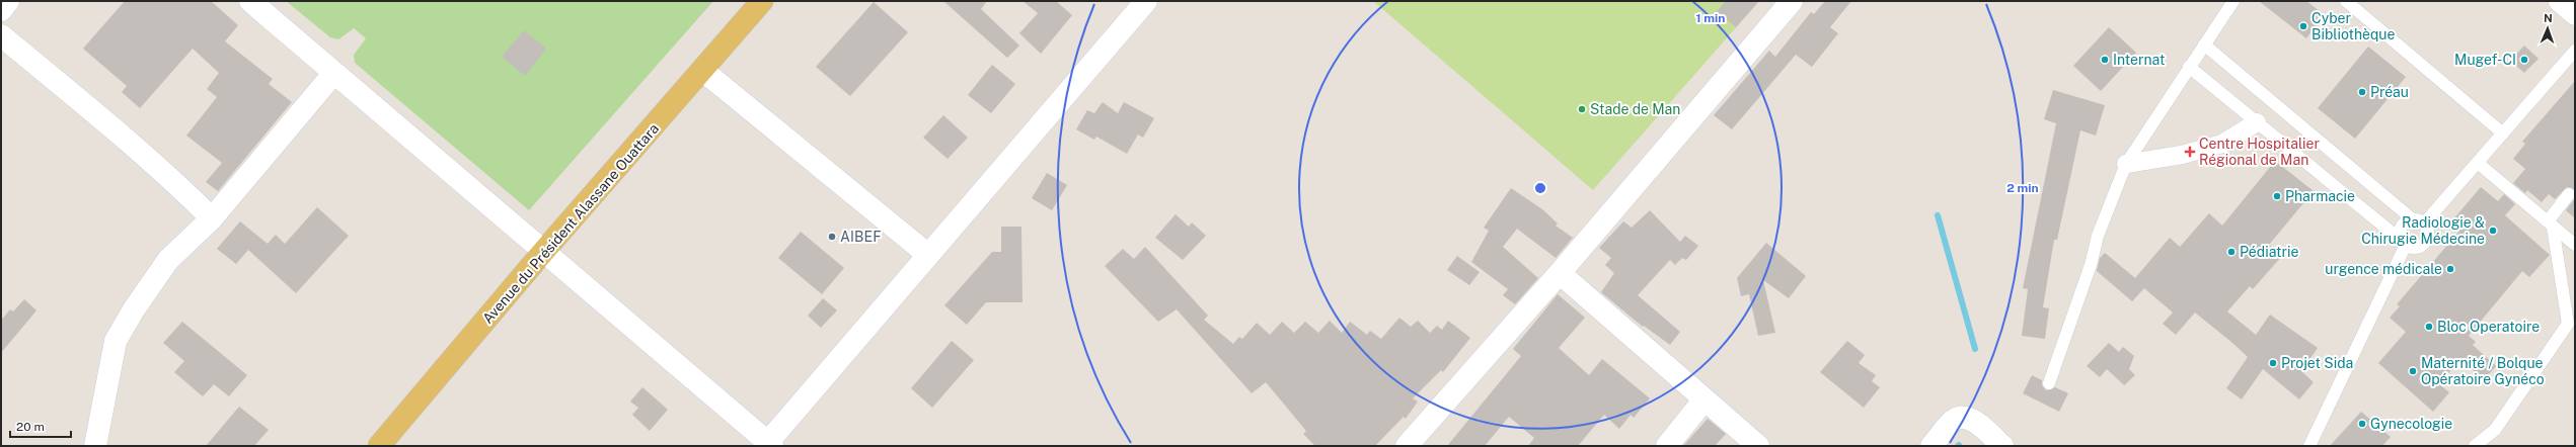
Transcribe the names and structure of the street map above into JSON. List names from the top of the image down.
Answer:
{
  "streets": {
    "main road": ["Avenue du Président Alassane Ouattara"]
  },
  "places": {
    "other": [
      "Cyber Bibliothèque",
      "Internat",
      "Mugef-CI",
      "Préau",
      "Stade de Man",
      "Pharmacie",
      "Radiologie & Chirugie Médecine",
      "AIBEF",
      "Pédiatrie",
      "urgence médicale",
      "Bloc Operatoire",
      "Projet Sida",
      "Maternité / Bolque Opératoire Gynéco",
      "Gynecologie"
    ],
    "health": ["Centre Hospitalier Régional de Man"]
  },
  "scale_bar": "20 m",
  "north": "top",
  "rings": ["1 min", "2 min"]
}
